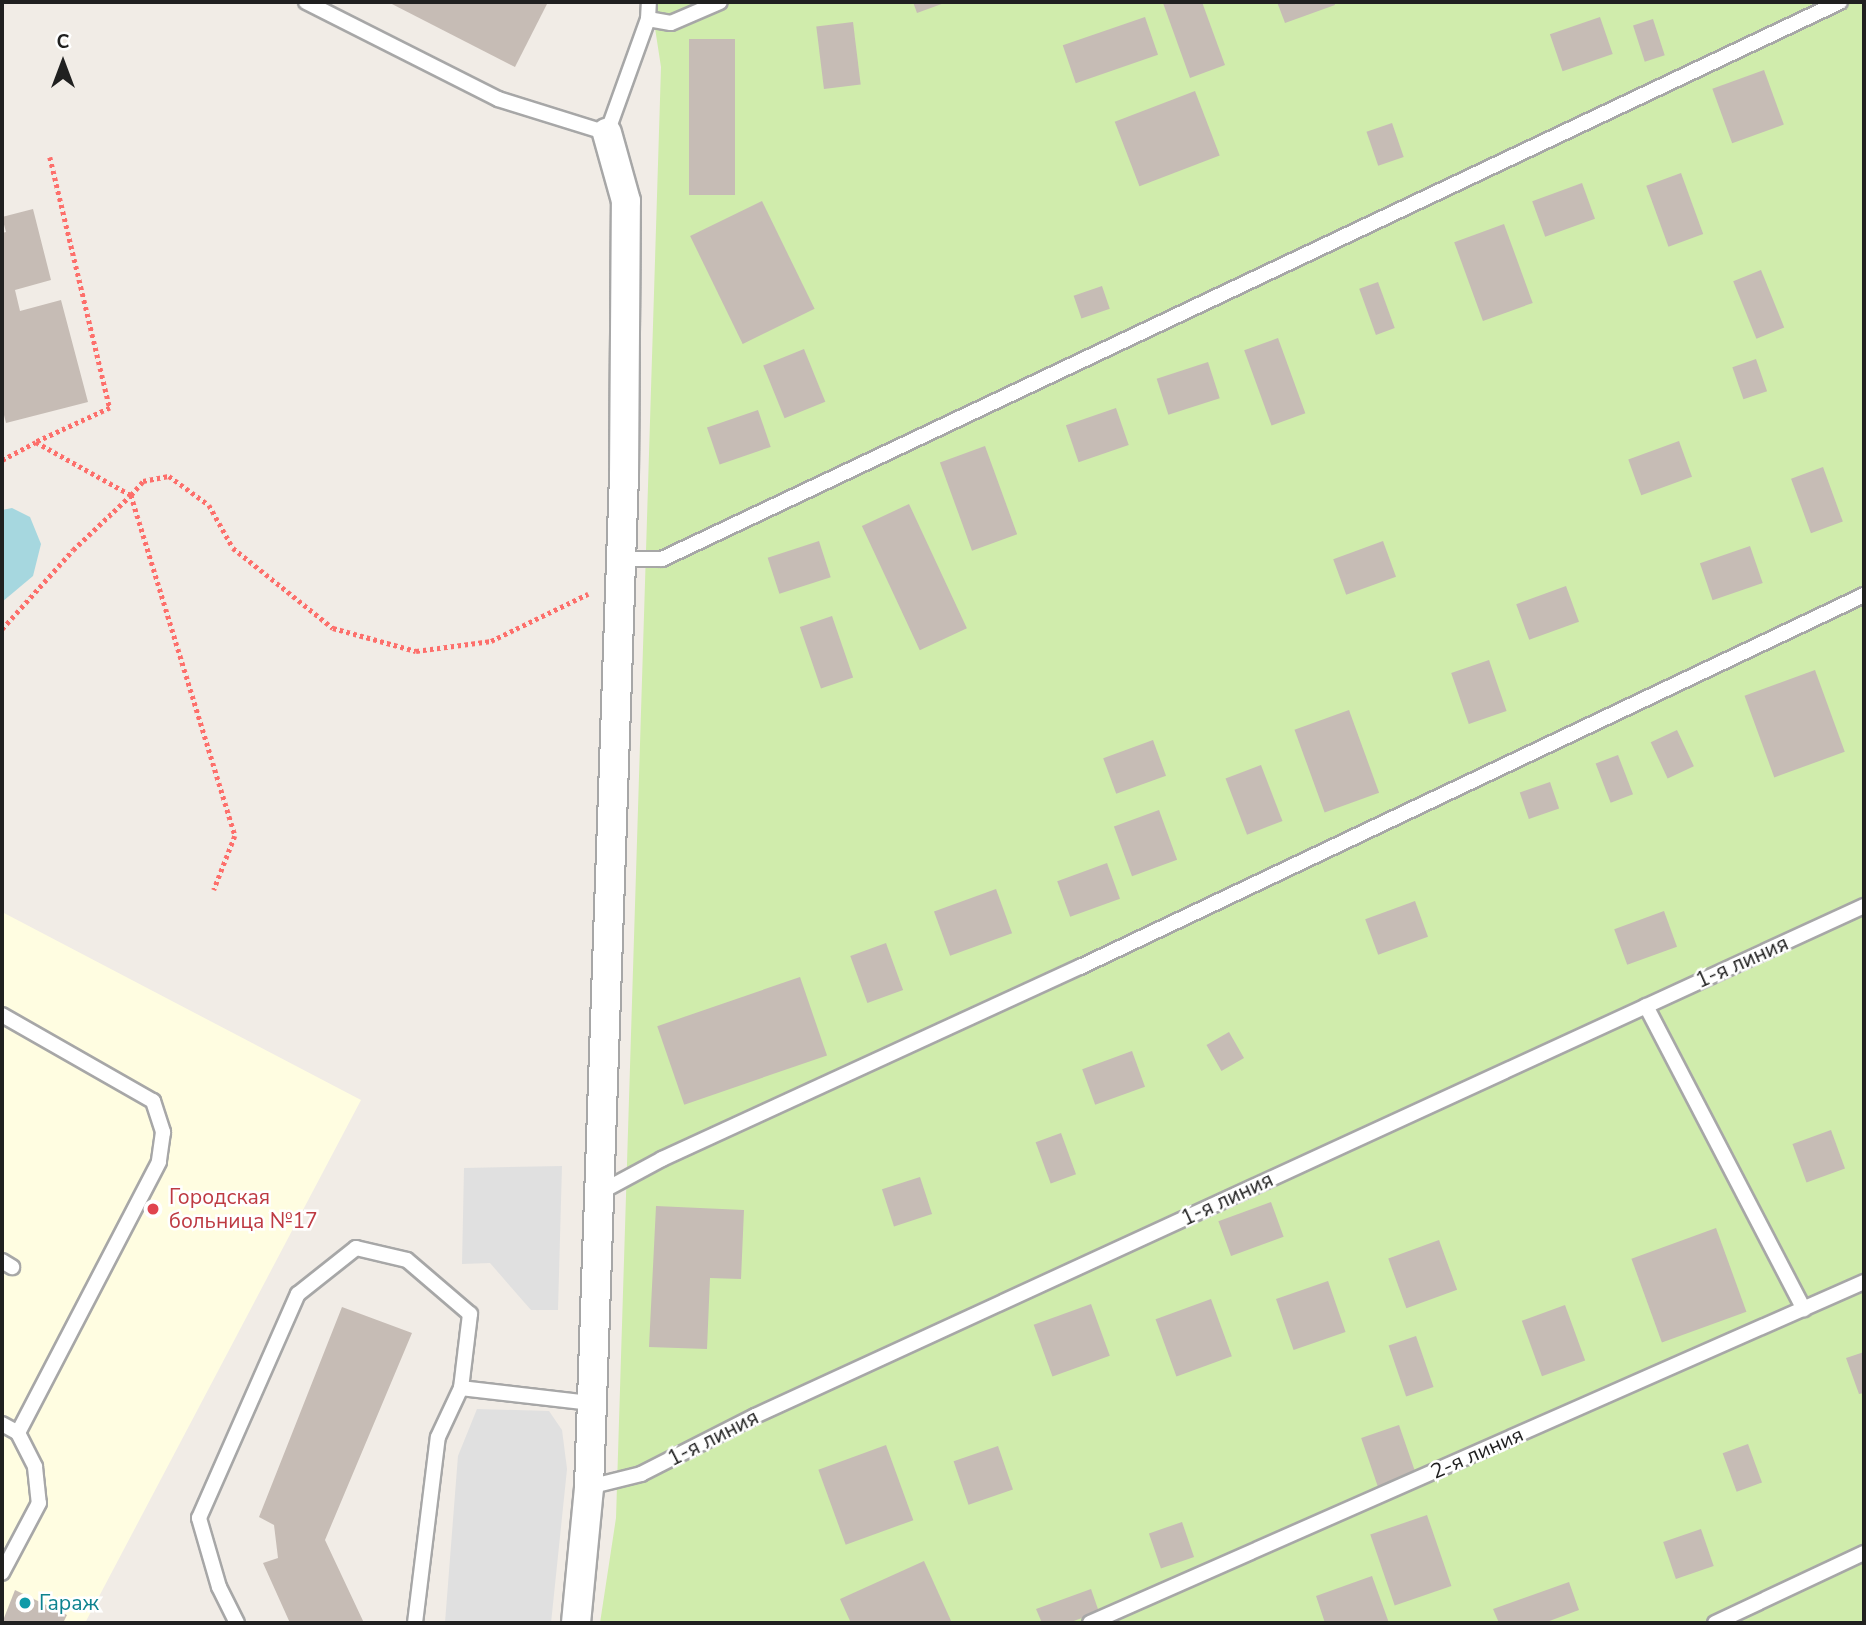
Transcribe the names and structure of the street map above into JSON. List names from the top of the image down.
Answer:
{
  "streets": {
    "lane": ["1-я линия", "2-я линия"]
  },
  "places": ["Городская больница №17", "Гараж"],
  "north": "top"
}
